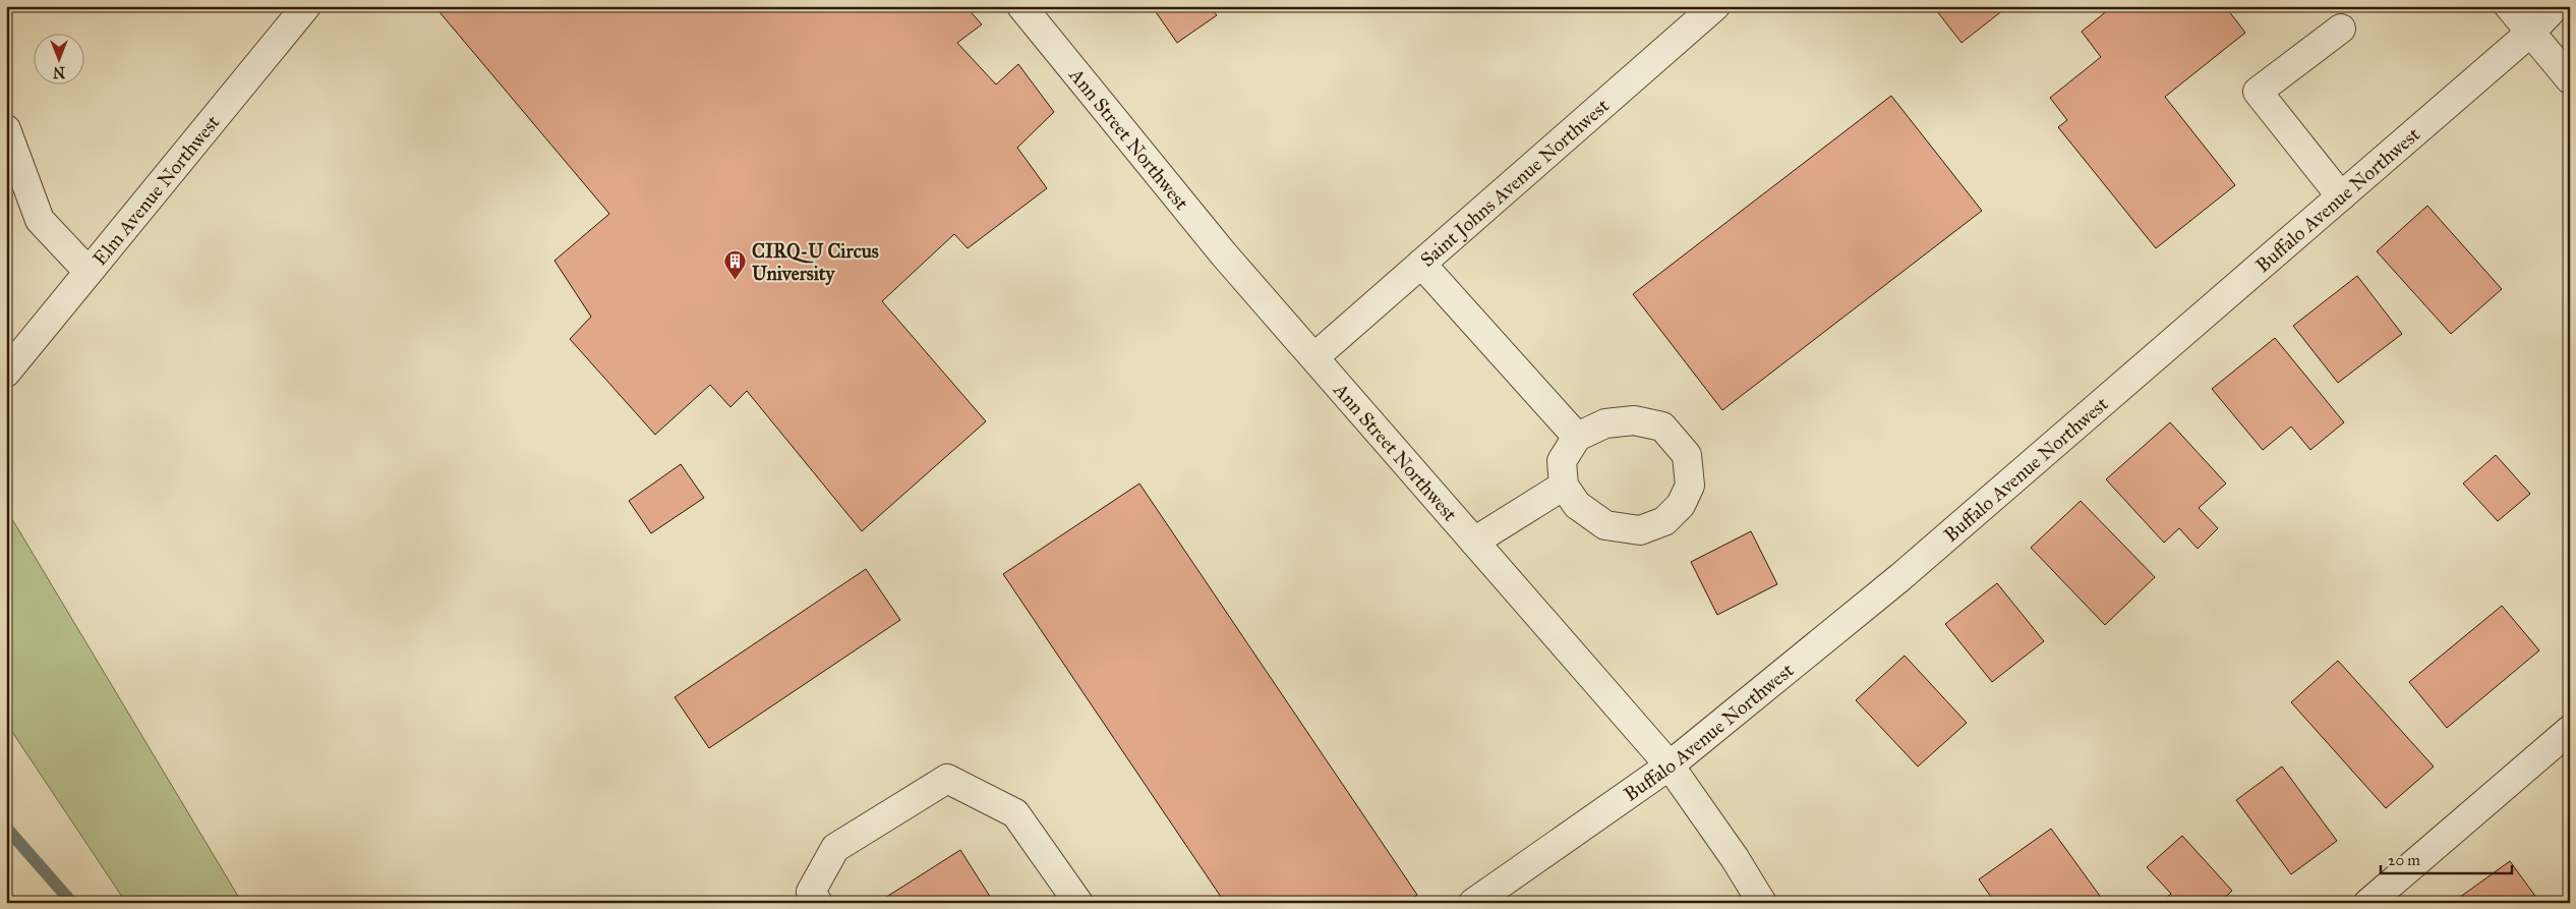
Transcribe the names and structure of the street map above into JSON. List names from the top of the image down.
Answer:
{
  "streets": {
    "street": [
      "Ann Street Northwest",
      "Saint Johns Avenue Northwest",
      "Elm Avenue Northwest",
      "Buffalo Avenue Northwest"
    ]
  },
  "crossings": [
    ["Ann Street Northwest", "Saint Johns Avenue Northwest"],
    ["Ann Street Northwest", "Buffalo Avenue Northwest"]
  ],
  "places": {
    "building": ["CIRQ-U Circus University"]
  },
  "scale_bar": "20 m",
  "north": "bottom"
}
